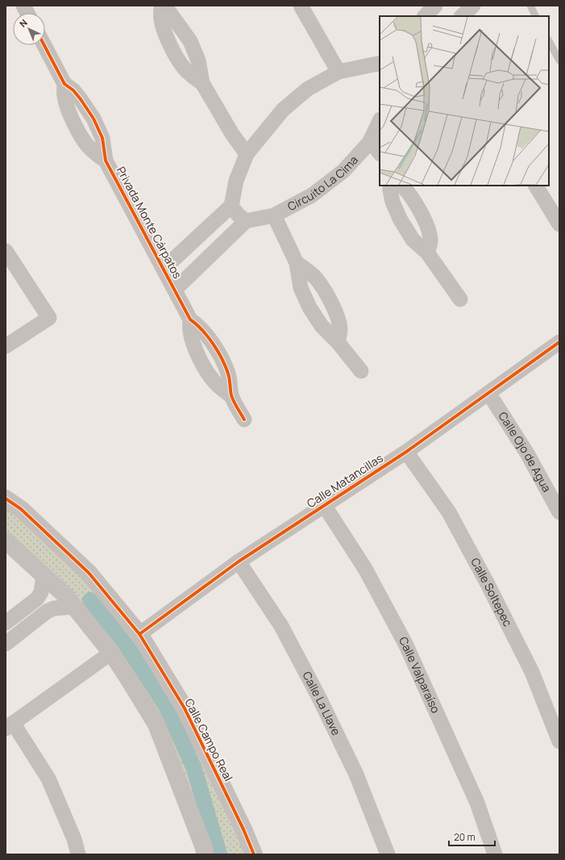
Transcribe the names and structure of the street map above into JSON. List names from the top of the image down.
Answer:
{
  "streets": {
    "street": [
      "Circuito La Cima",
      "Privada Monte Cárpatos",
      "Calle Ojo de Agua",
      "Calle Matancillas",
      "Calle Soltepec",
      "Calle Valparaíso",
      "Calle La Llave",
      "Calle Campo Real"
    ]
  },
  "crossings": [
    ["Calle Ojo de Agua", "Calle Matancillas"],
    ["Calle Matancillas", "Calle Soltepec"],
    ["Calle Matancillas", "Calle Valparaíso"],
    ["Calle Matancillas", "Calle La Llave"],
    ["Calle Matancillas", "Calle Campo Real"]
  ],
  "scale_bar": "20 m",
  "north": "top left"
}
